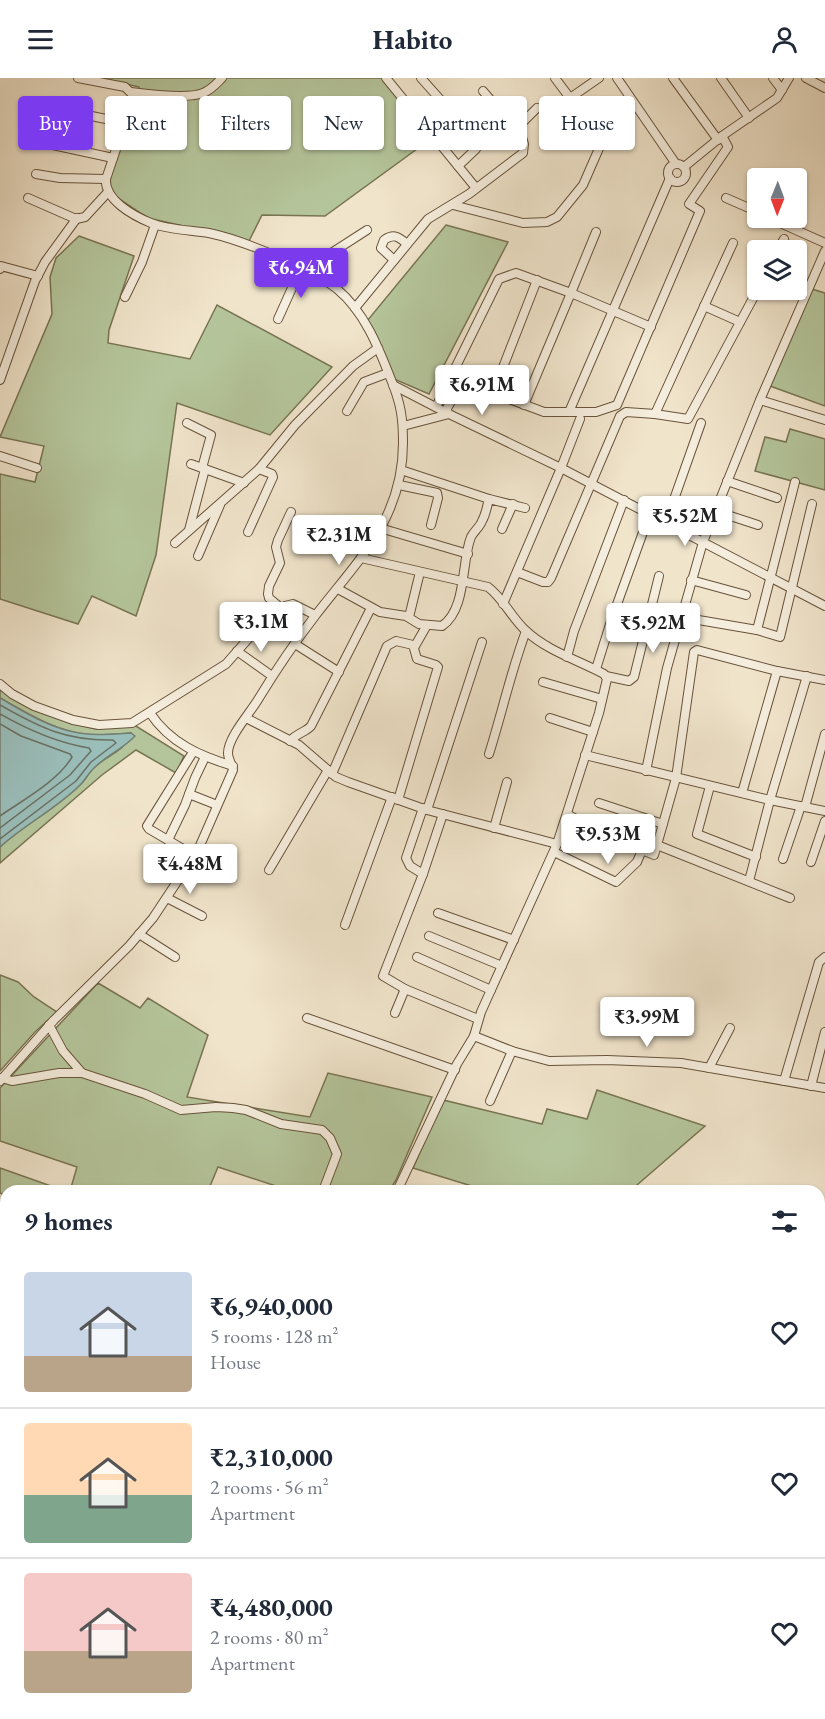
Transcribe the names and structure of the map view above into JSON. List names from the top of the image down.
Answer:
{
  "north": "bottom",
  "page": {
    "header": "Habito",
    "chip": [
      "Buy",
      "Rent",
      "Filters",
      "New",
      "Apartment",
      "House"
    ],
    "price": [
      "₹6.94M",
      "₹6.91M",
      "₹5.52M",
      "₹2.31M",
      "₹3.1M",
      "₹5.92M",
      "₹9.53M",
      "₹4.48M",
      "₹3.99M"
    ],
    "heading": "9 homes",
    "list": [
      {
        "name": "₹6,940,000",
        "note": "5 rooms · 128 m² · House"
      },
      {
        "name": "₹2,310,000",
        "note": "2 rooms · 56 m² · Apartment"
      },
      {
        "name": "₹4,480,000",
        "note": "2 rooms · 80 m² · Apartment"
      }
    ]
  }
}
